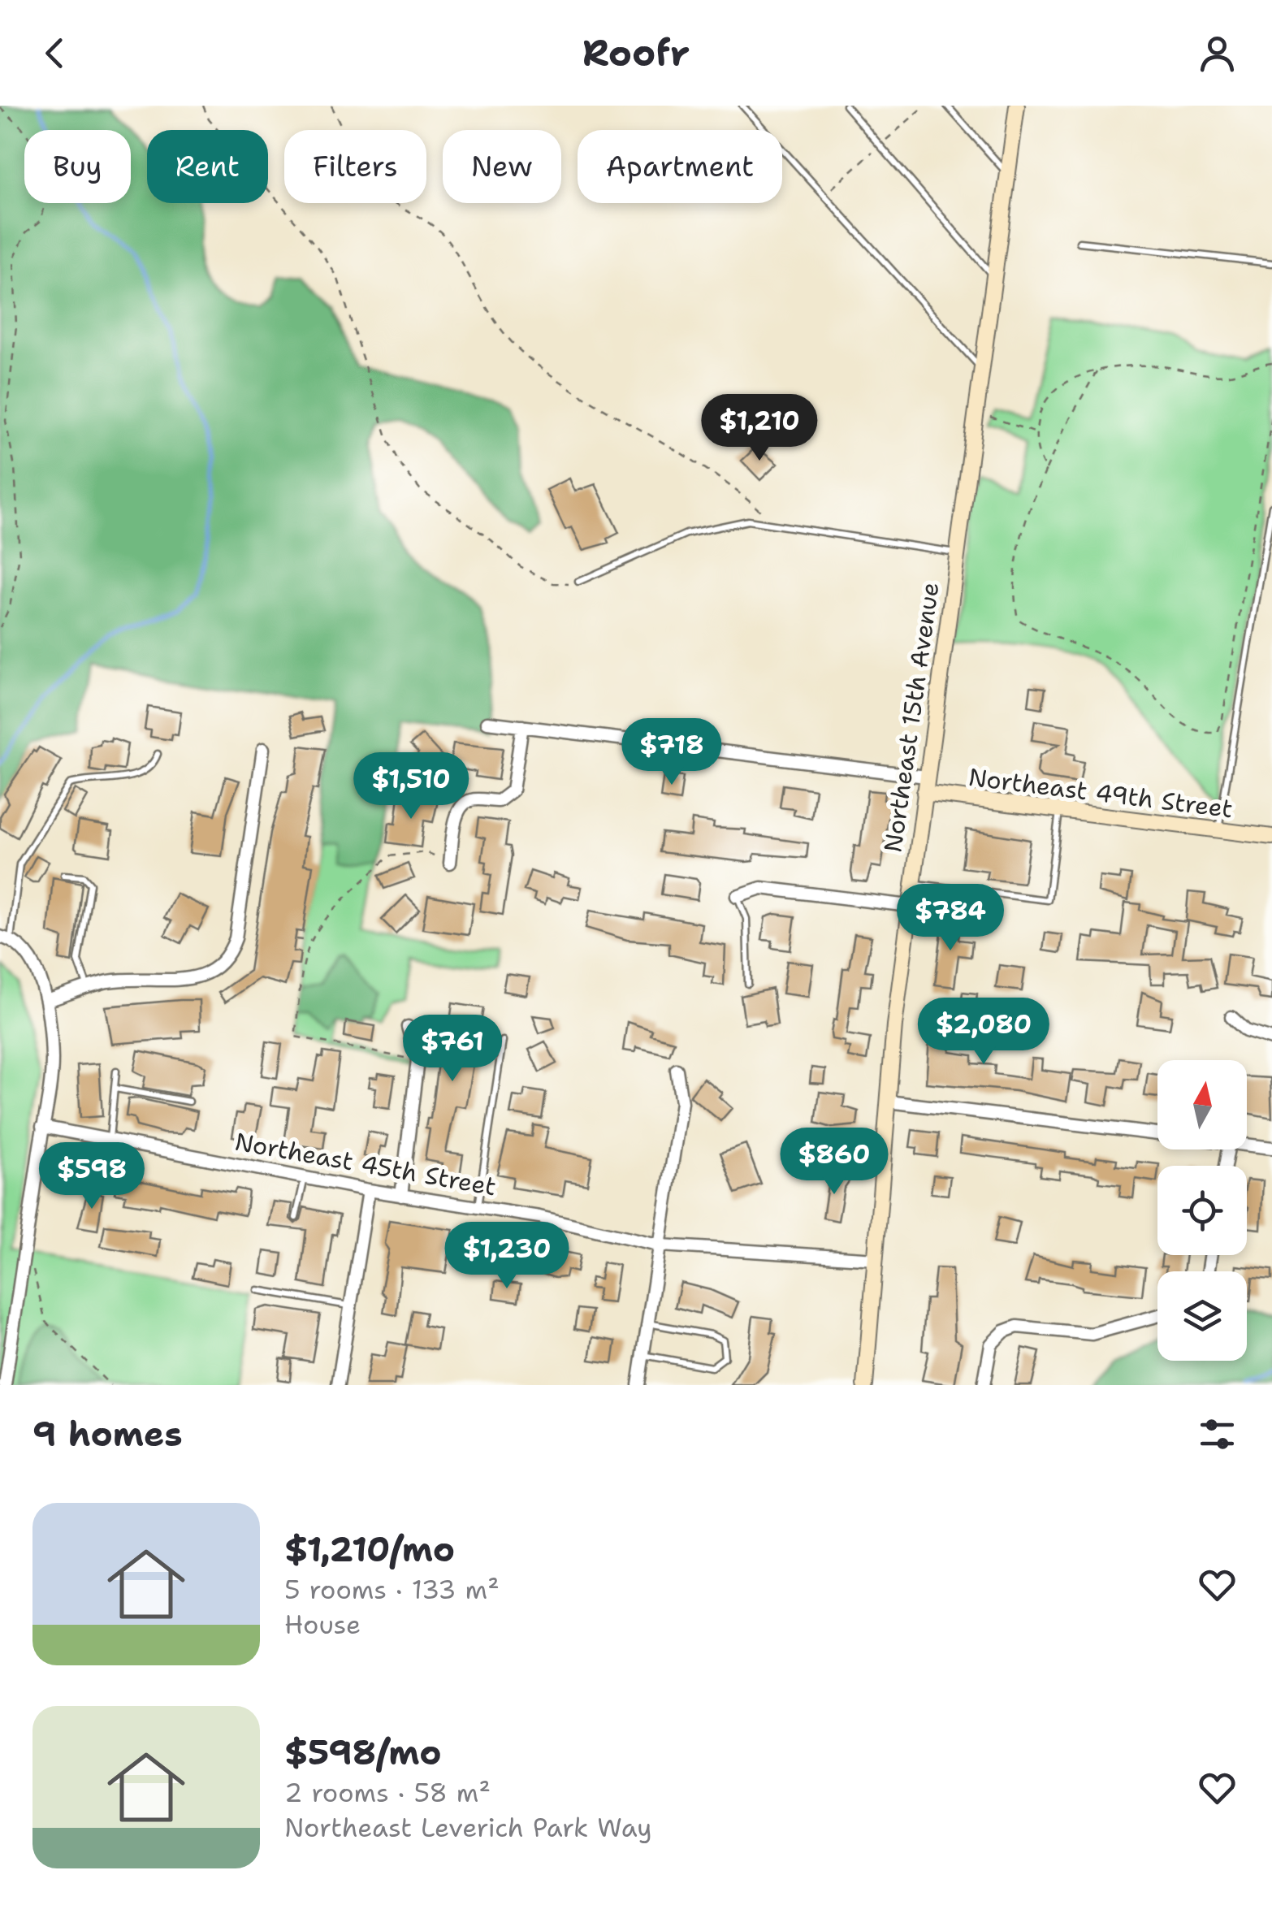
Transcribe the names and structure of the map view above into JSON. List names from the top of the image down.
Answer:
{
  "streets": {
    "street": ["Northeast 15th Avenue", "Northeast 49th Street", "Northeast 45th Street"]
  },
  "crossings": [
    ["Northeast 15th Avenue", "Northeast 49th Street"],
    ["Northeast 15th Avenue", "Northeast 45th Street"]
  ],
  "north": "top",
  "page": {
    "header": "Roofr",
    "chip": [
      "Buy",
      "Rent",
      "Filters",
      "New",
      "Apartment"
    ],
    "price": [
      "$1,210",
      "$718",
      "$1,510",
      "$784",
      "$2,080",
      "$761",
      "$860",
      "$598",
      "$1,230"
    ],
    "heading": "9 homes",
    "list": [
      {
        "name": "$1,210/mo",
        "note": "5 rooms · 133 m² · House"
      },
      {
        "name": "$598/mo",
        "note": "2 rooms · 58 m² · Northeast Leverich Park Way"
      }
    ]
  }
}
